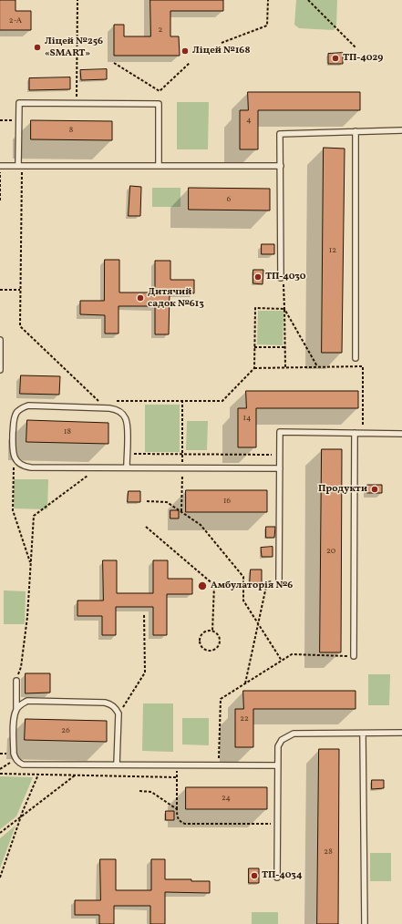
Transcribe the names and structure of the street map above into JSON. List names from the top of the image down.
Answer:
{
  "places": [
    "Ліцей №256 «SMART»",
    "Ліцей №168",
    "ТП-4029",
    "ТП-4030",
    "Дитячий садок №613",
    "Продукти",
    "Амбулаторія №6",
    "ТП-4034"
  ],
  "house_numbers": [
    "2-А",
    "2",
    "4",
    "8",
    "6",
    "12",
    "14",
    "18",
    "16",
    "20",
    "22",
    "26",
    "24",
    "28"
  ]
}
